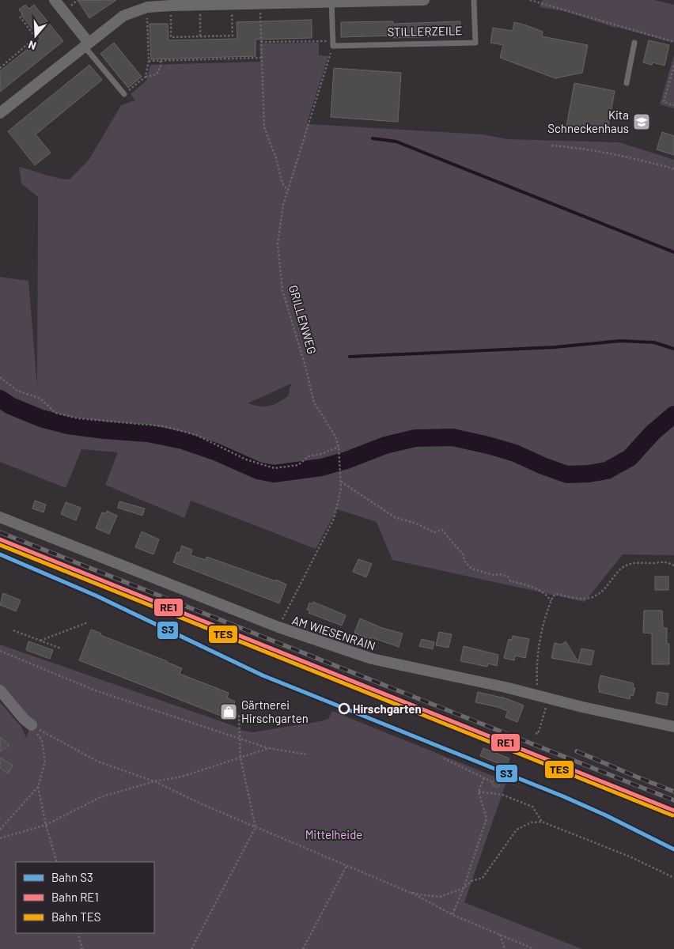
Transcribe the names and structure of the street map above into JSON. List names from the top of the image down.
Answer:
{
  "streets": {
    "street": ["AM WIESENRAIN"],
    "lane": ["STILLERZEILE"],
    "path": ["GRILLENWEG"]
  },
  "crossings": [
    ["STILLERZEILE", "GRILLENWEG"],
    ["GRILLENWEG", "AM WIESENRAIN"]
  ],
  "parks": ["Mittelheide"],
  "places": {
    "school or university": ["Kita Schneckenhaus"],
    "other": ["Hirschgarten"],
    "shop": ["Gärtnerei Hirschgarten"]
  },
  "lines": ["rail line RE1", "rail line TES", "rail line S3"],
  "legend": ["Bahn S3", "Bahn RE1", "Bahn TES"],
  "north": "bottom"
}
